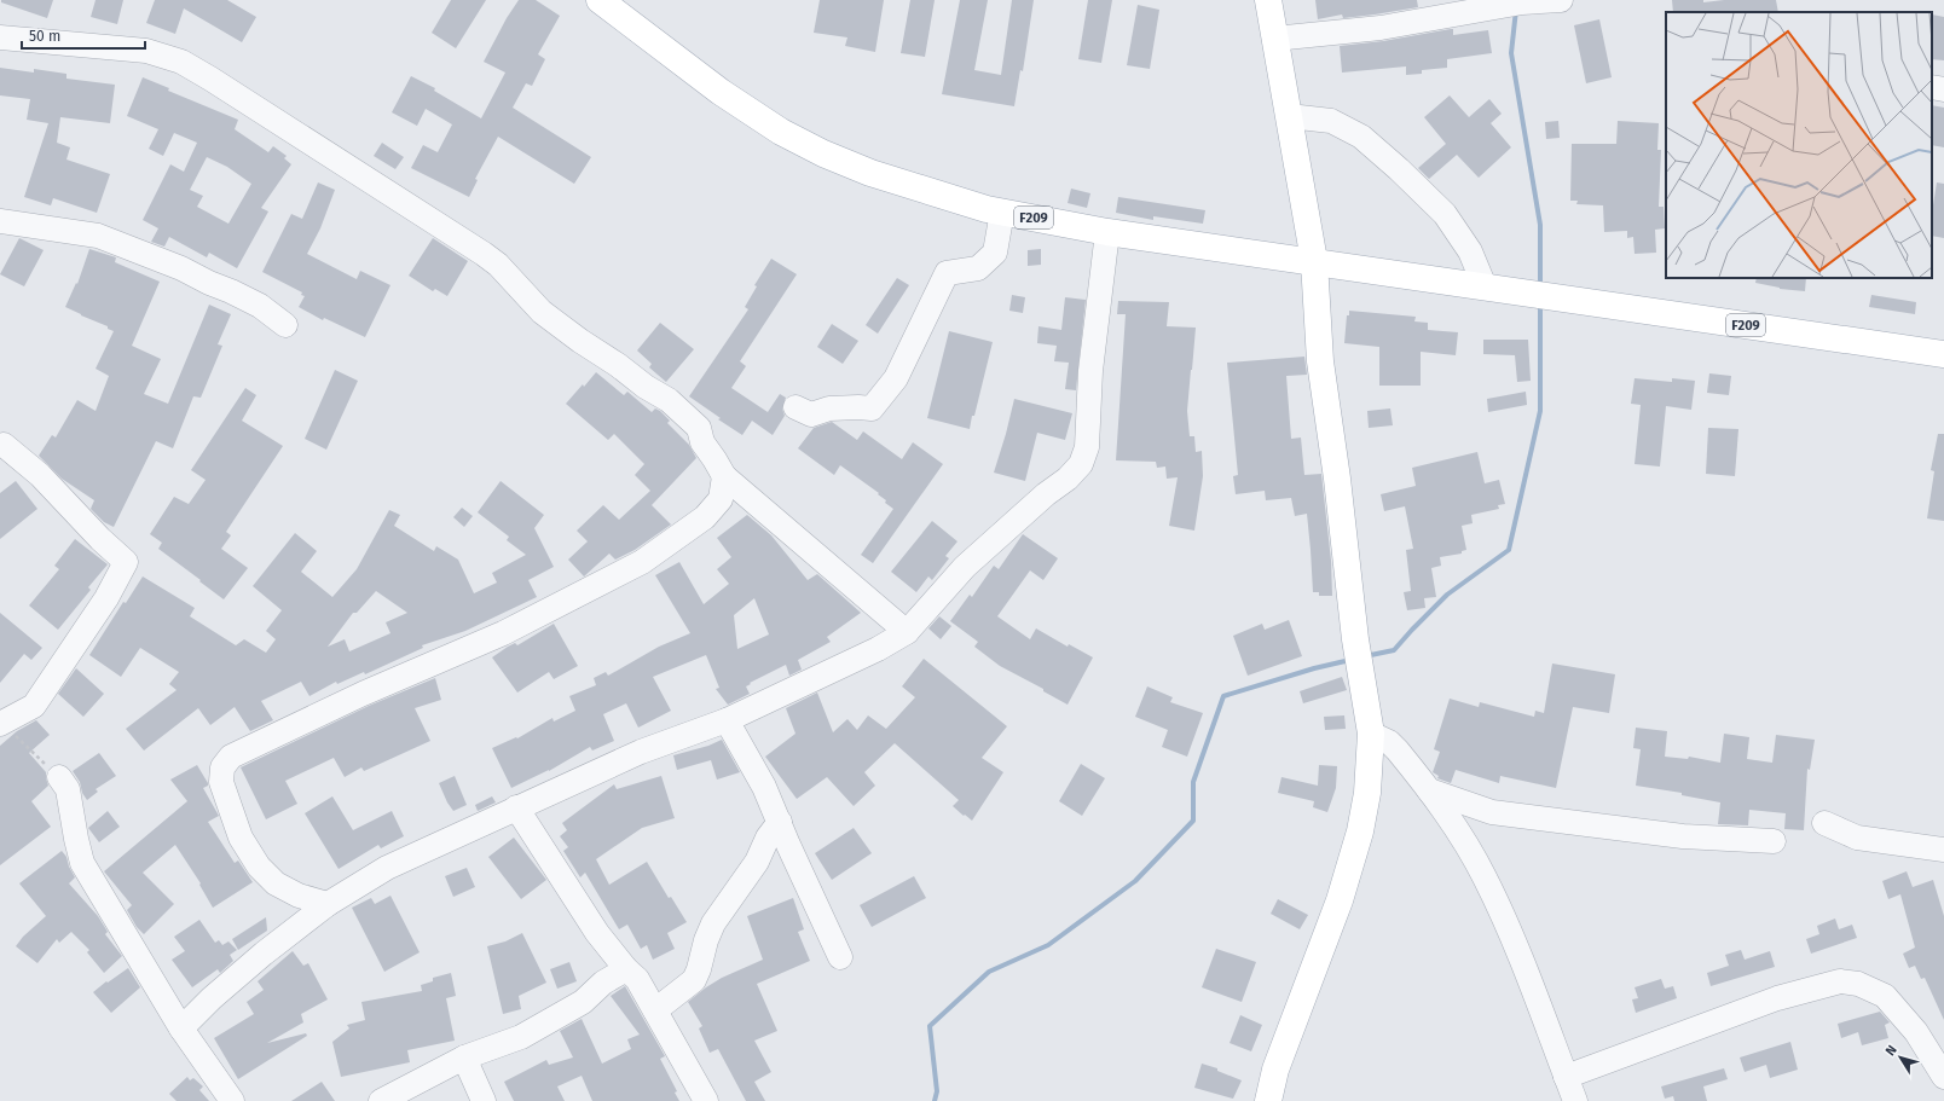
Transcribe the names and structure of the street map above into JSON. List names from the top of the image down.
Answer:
{
  "streets": {
    "main road": ["F209"]
  },
  "scale_bar": "50 m",
  "north": "top left"
}
